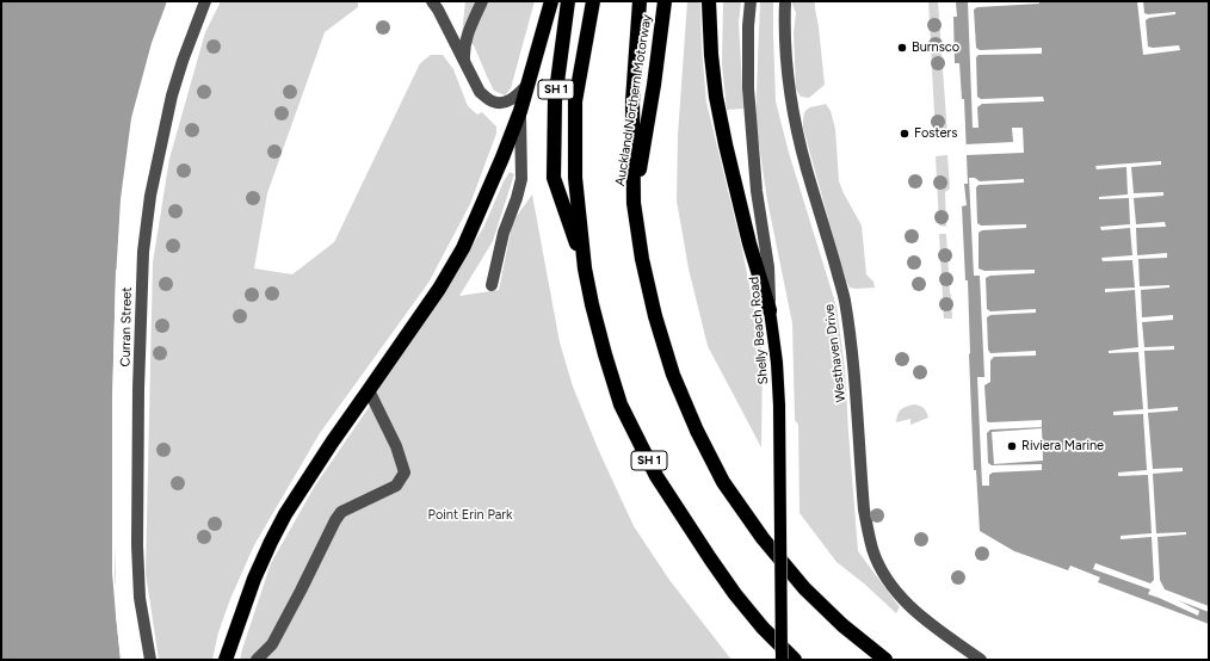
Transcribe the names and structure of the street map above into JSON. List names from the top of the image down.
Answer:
{
  "streets": {
    "highway": ["SH 1", "Auckland Northern Motorway"],
    "main road": ["Shelly Beach Road"],
    "street": ["Curran Street", "Westhaven Drive"]
  },
  "parks": ["Point Erin Park"],
  "places": ["Burnsco", "Fosters", "Riviera Marine"]
}
